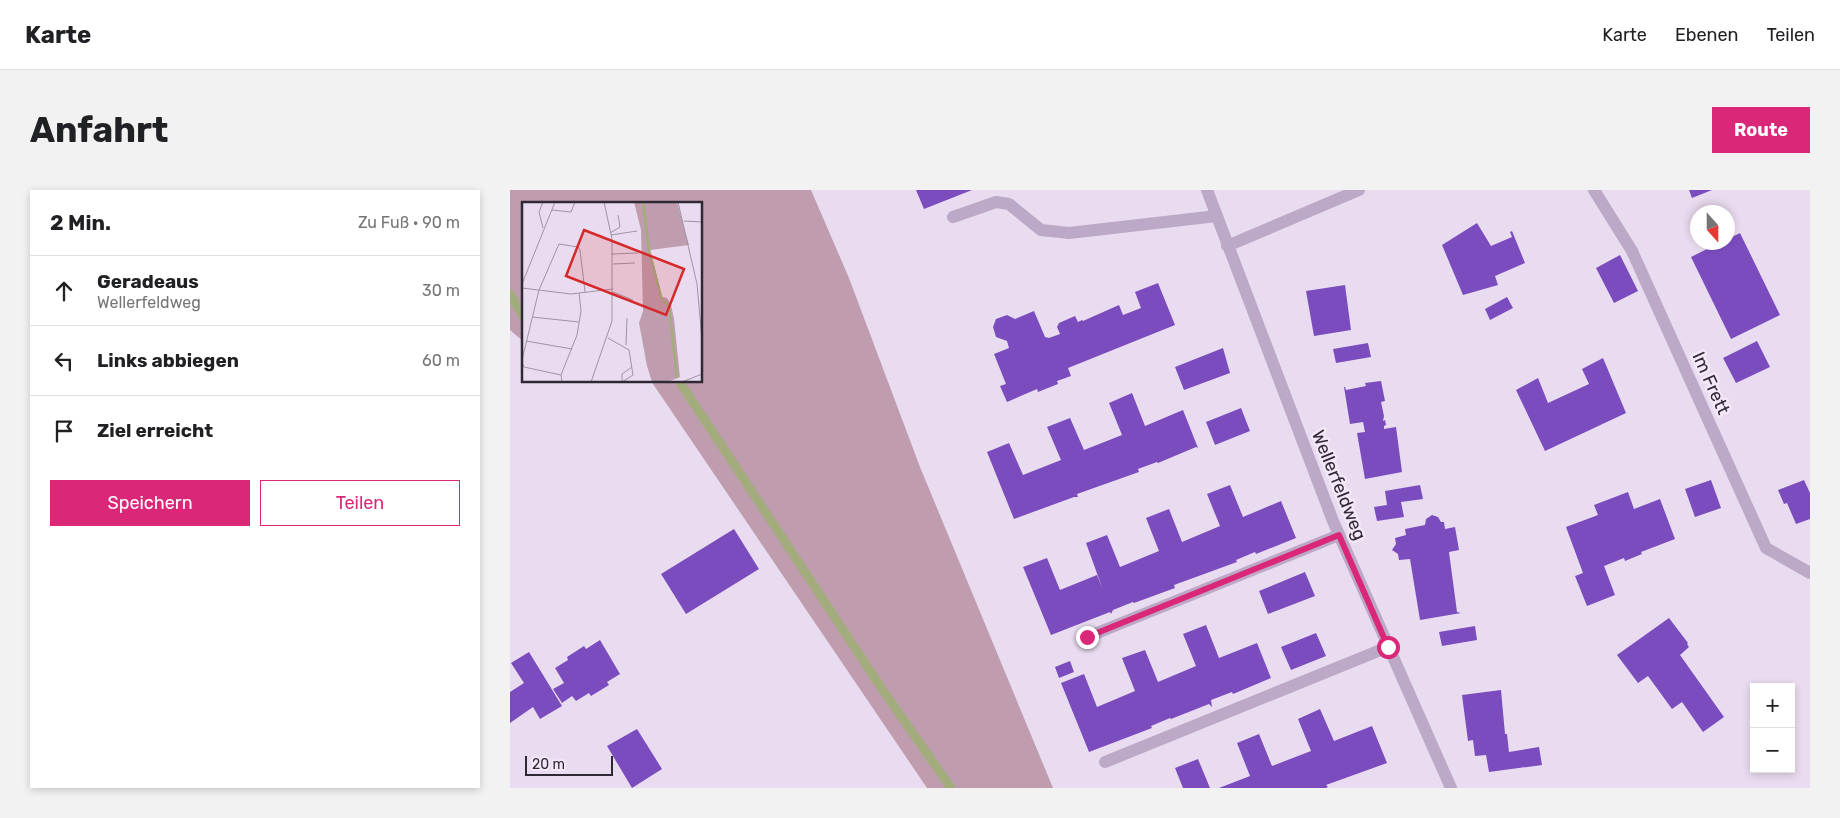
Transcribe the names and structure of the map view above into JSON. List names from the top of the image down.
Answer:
{
  "streets": {
    "street": ["Im Frett", "Wellerfeldweg"]
  },
  "scale_bar": "20 m",
  "north": "bottom",
  "page": {
    "header": "Karte",
    "nav": ["Karte", "Ebenen", "Teilen"],
    "buttons": [
      "Route",
      ["Speichern", "Teilen"]
    ],
    "title": "Anfahrt",
    "heading": ["2 Min.", "Zu Fuß · 90 m"],
    "list": [
      ["Geradeaus", "Wellerfeldweg", "30 m"],
      ["Links abbiegen", "60 m"],
      "Ziel erreicht"
    ],
    "map_buttons": ["+", "−"],
    "scale": "20 m"
  }
}
